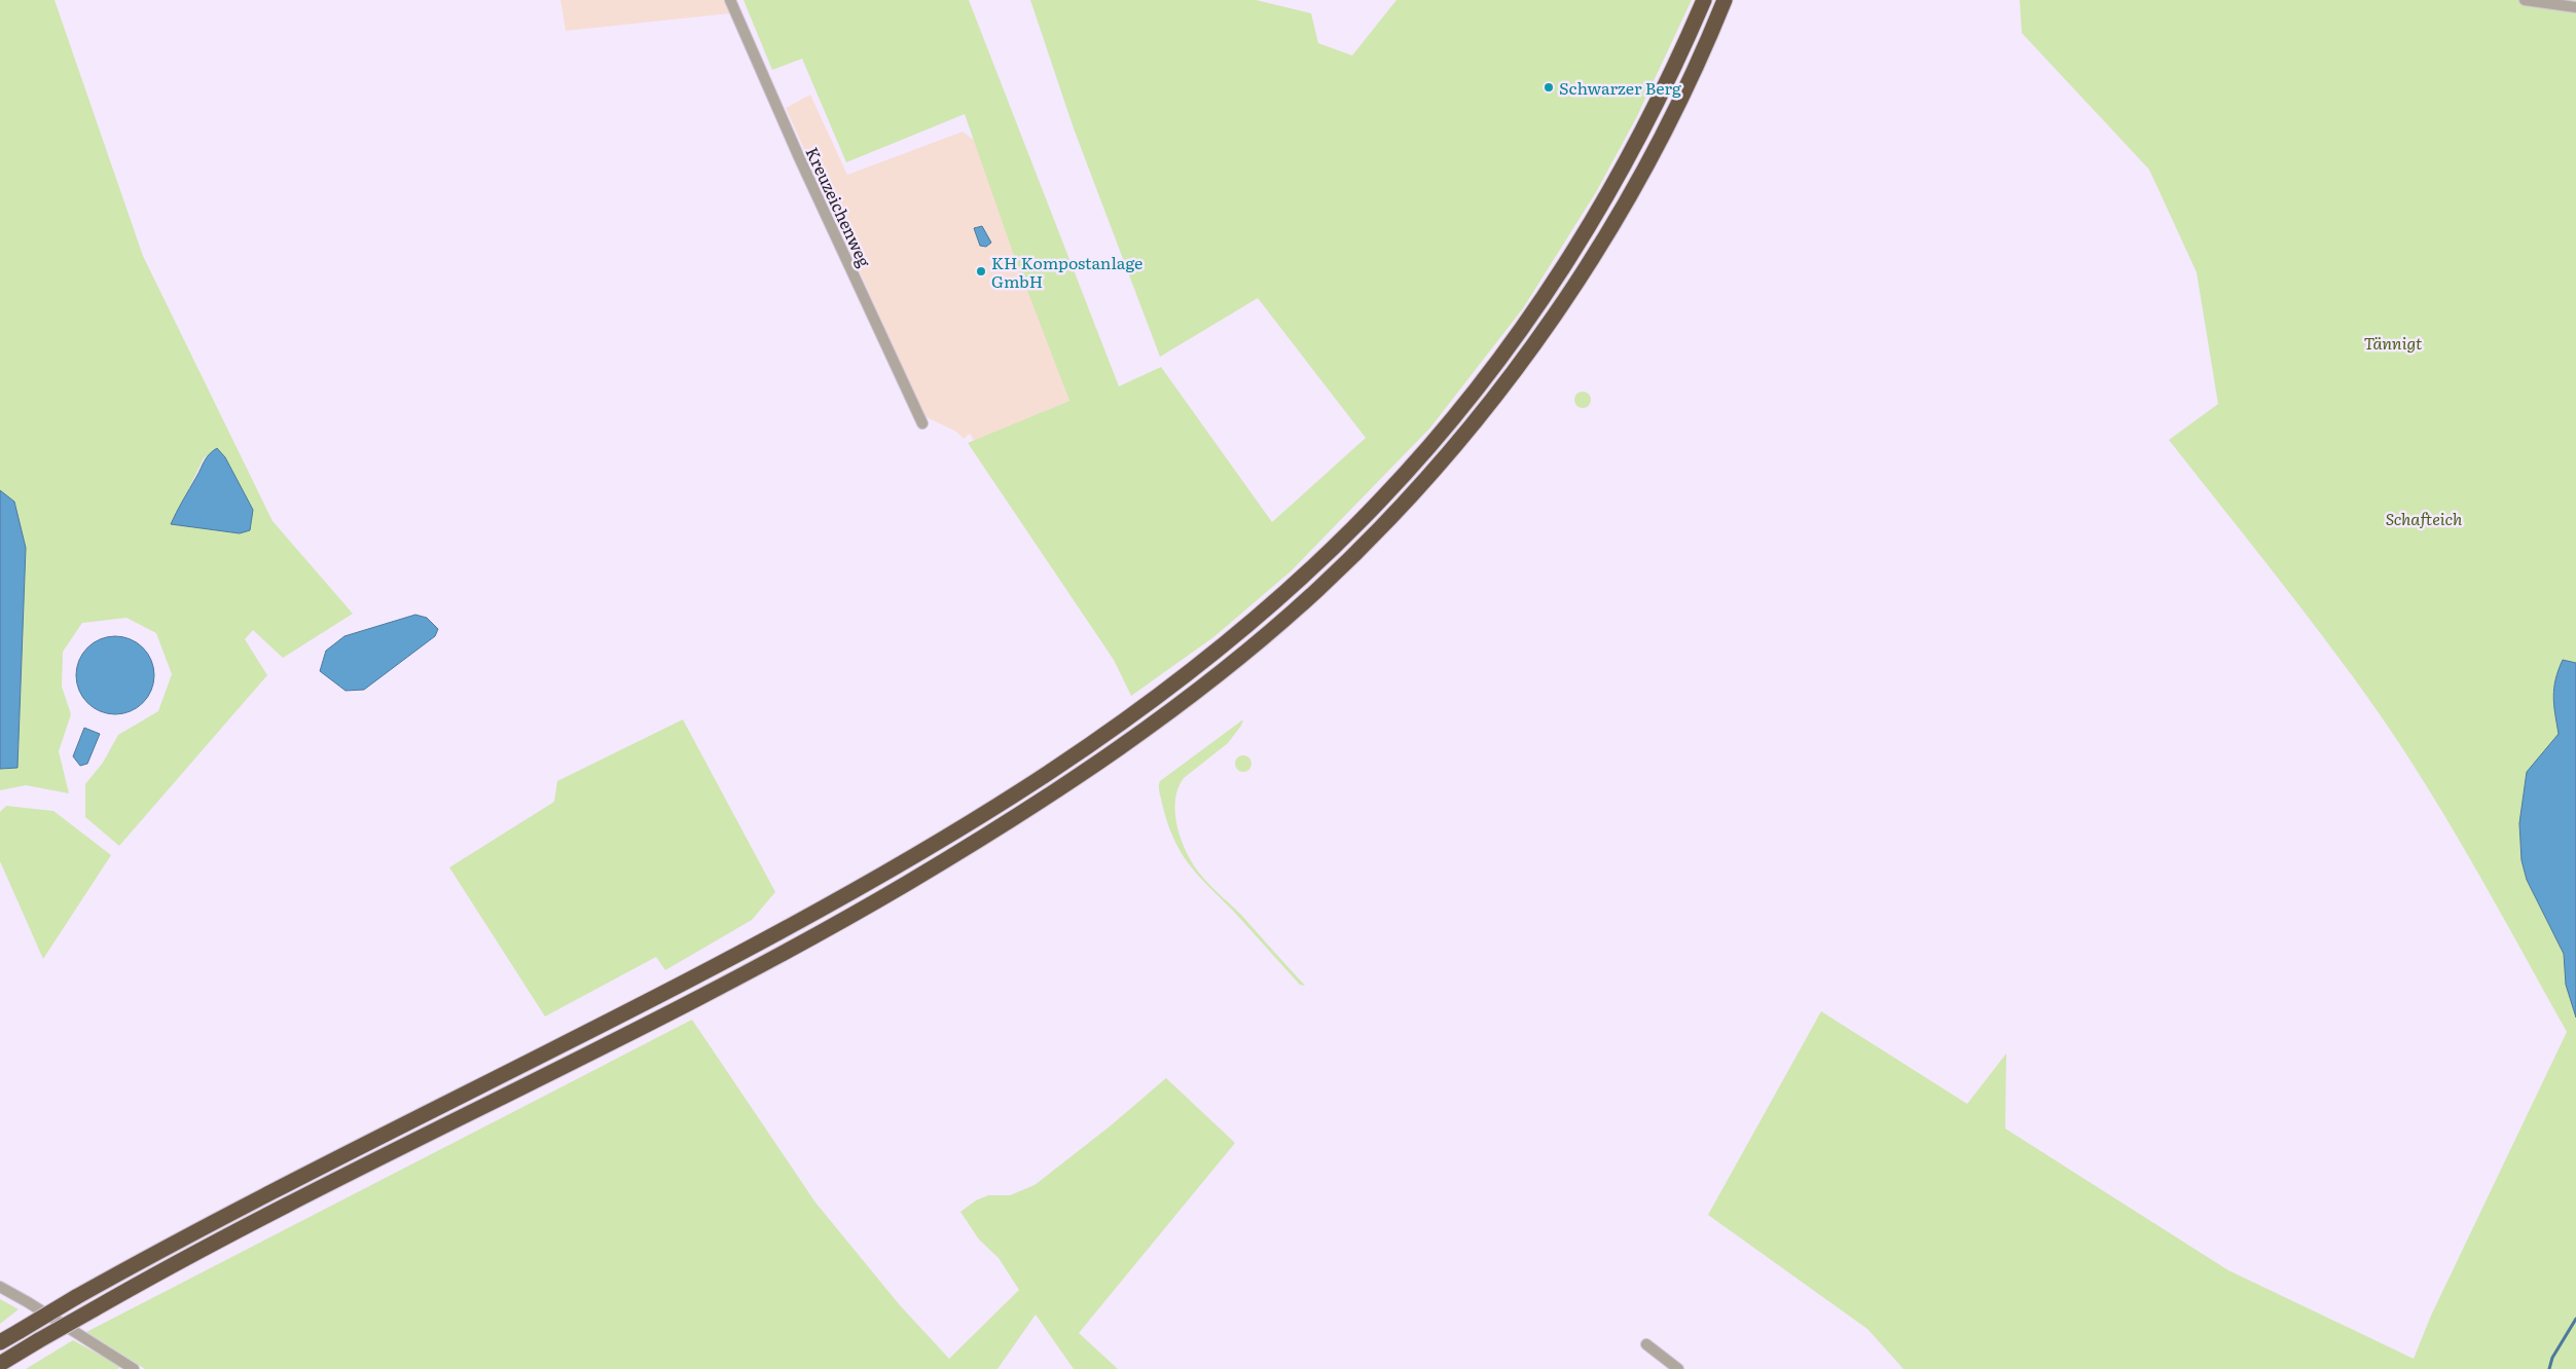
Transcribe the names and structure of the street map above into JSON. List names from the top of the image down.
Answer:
{
  "streets": {
    "street": ["Kreuzeichenweg"]
  },
  "parks": ["Tännigt", "Schafteich"],
  "places": ["Schwarzer Berg", "KH Kompostanlage GmbH"]
}
